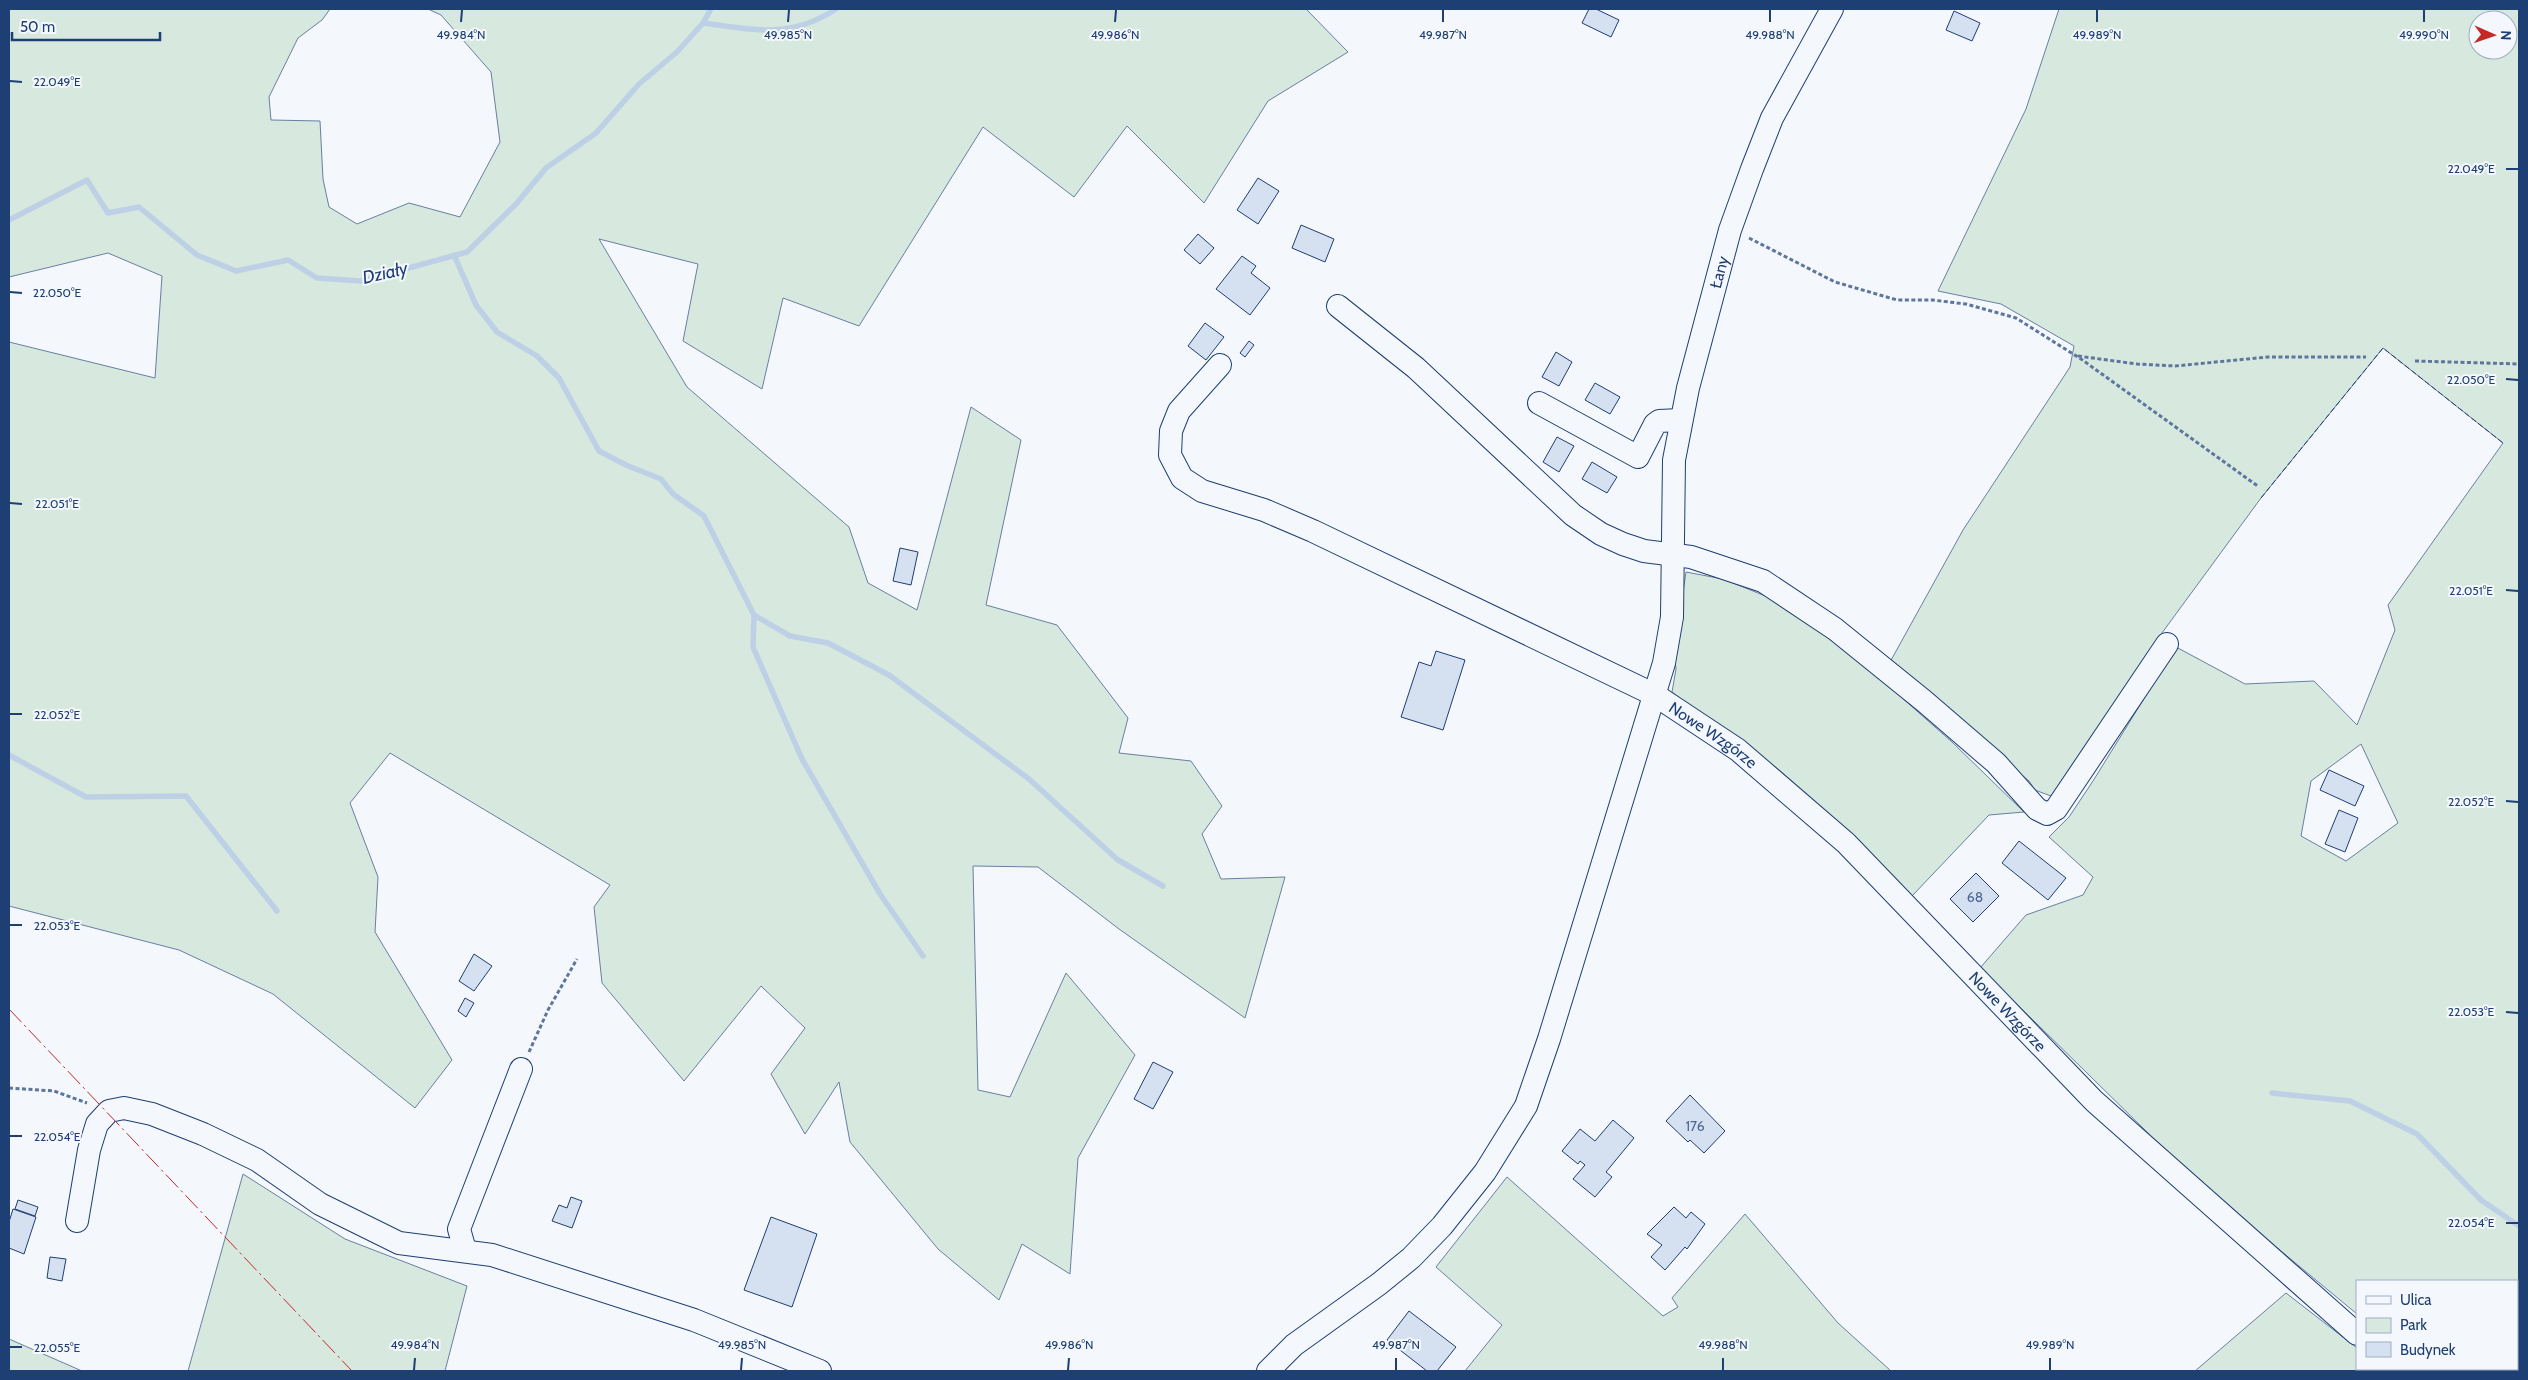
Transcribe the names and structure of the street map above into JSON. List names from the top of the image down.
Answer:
{
  "streets": {
    "street": ["Łany", "Nowe Wzgórze"]
  },
  "crossings": [
    ["Łany", "Nowe Wzgórze"]
  ],
  "water": ["Działy"],
  "house_numbers": ["68", "176"],
  "legend": ["Ulica", "Park", "Budynek"],
  "scale_bar": "50 m",
  "north": "right",
  "coordinates": [
    "49.984°N",
    "49.985°N",
    "49.986°N",
    "49.987°N",
    "49.988°N",
    "49.989°N",
    "49.990°N",
    "22.049°E",
    "22.050°E",
    "22.051°E",
    "22.052°E",
    "22.053°E",
    "22.054°E",
    "22.055°E"
  ]
}
